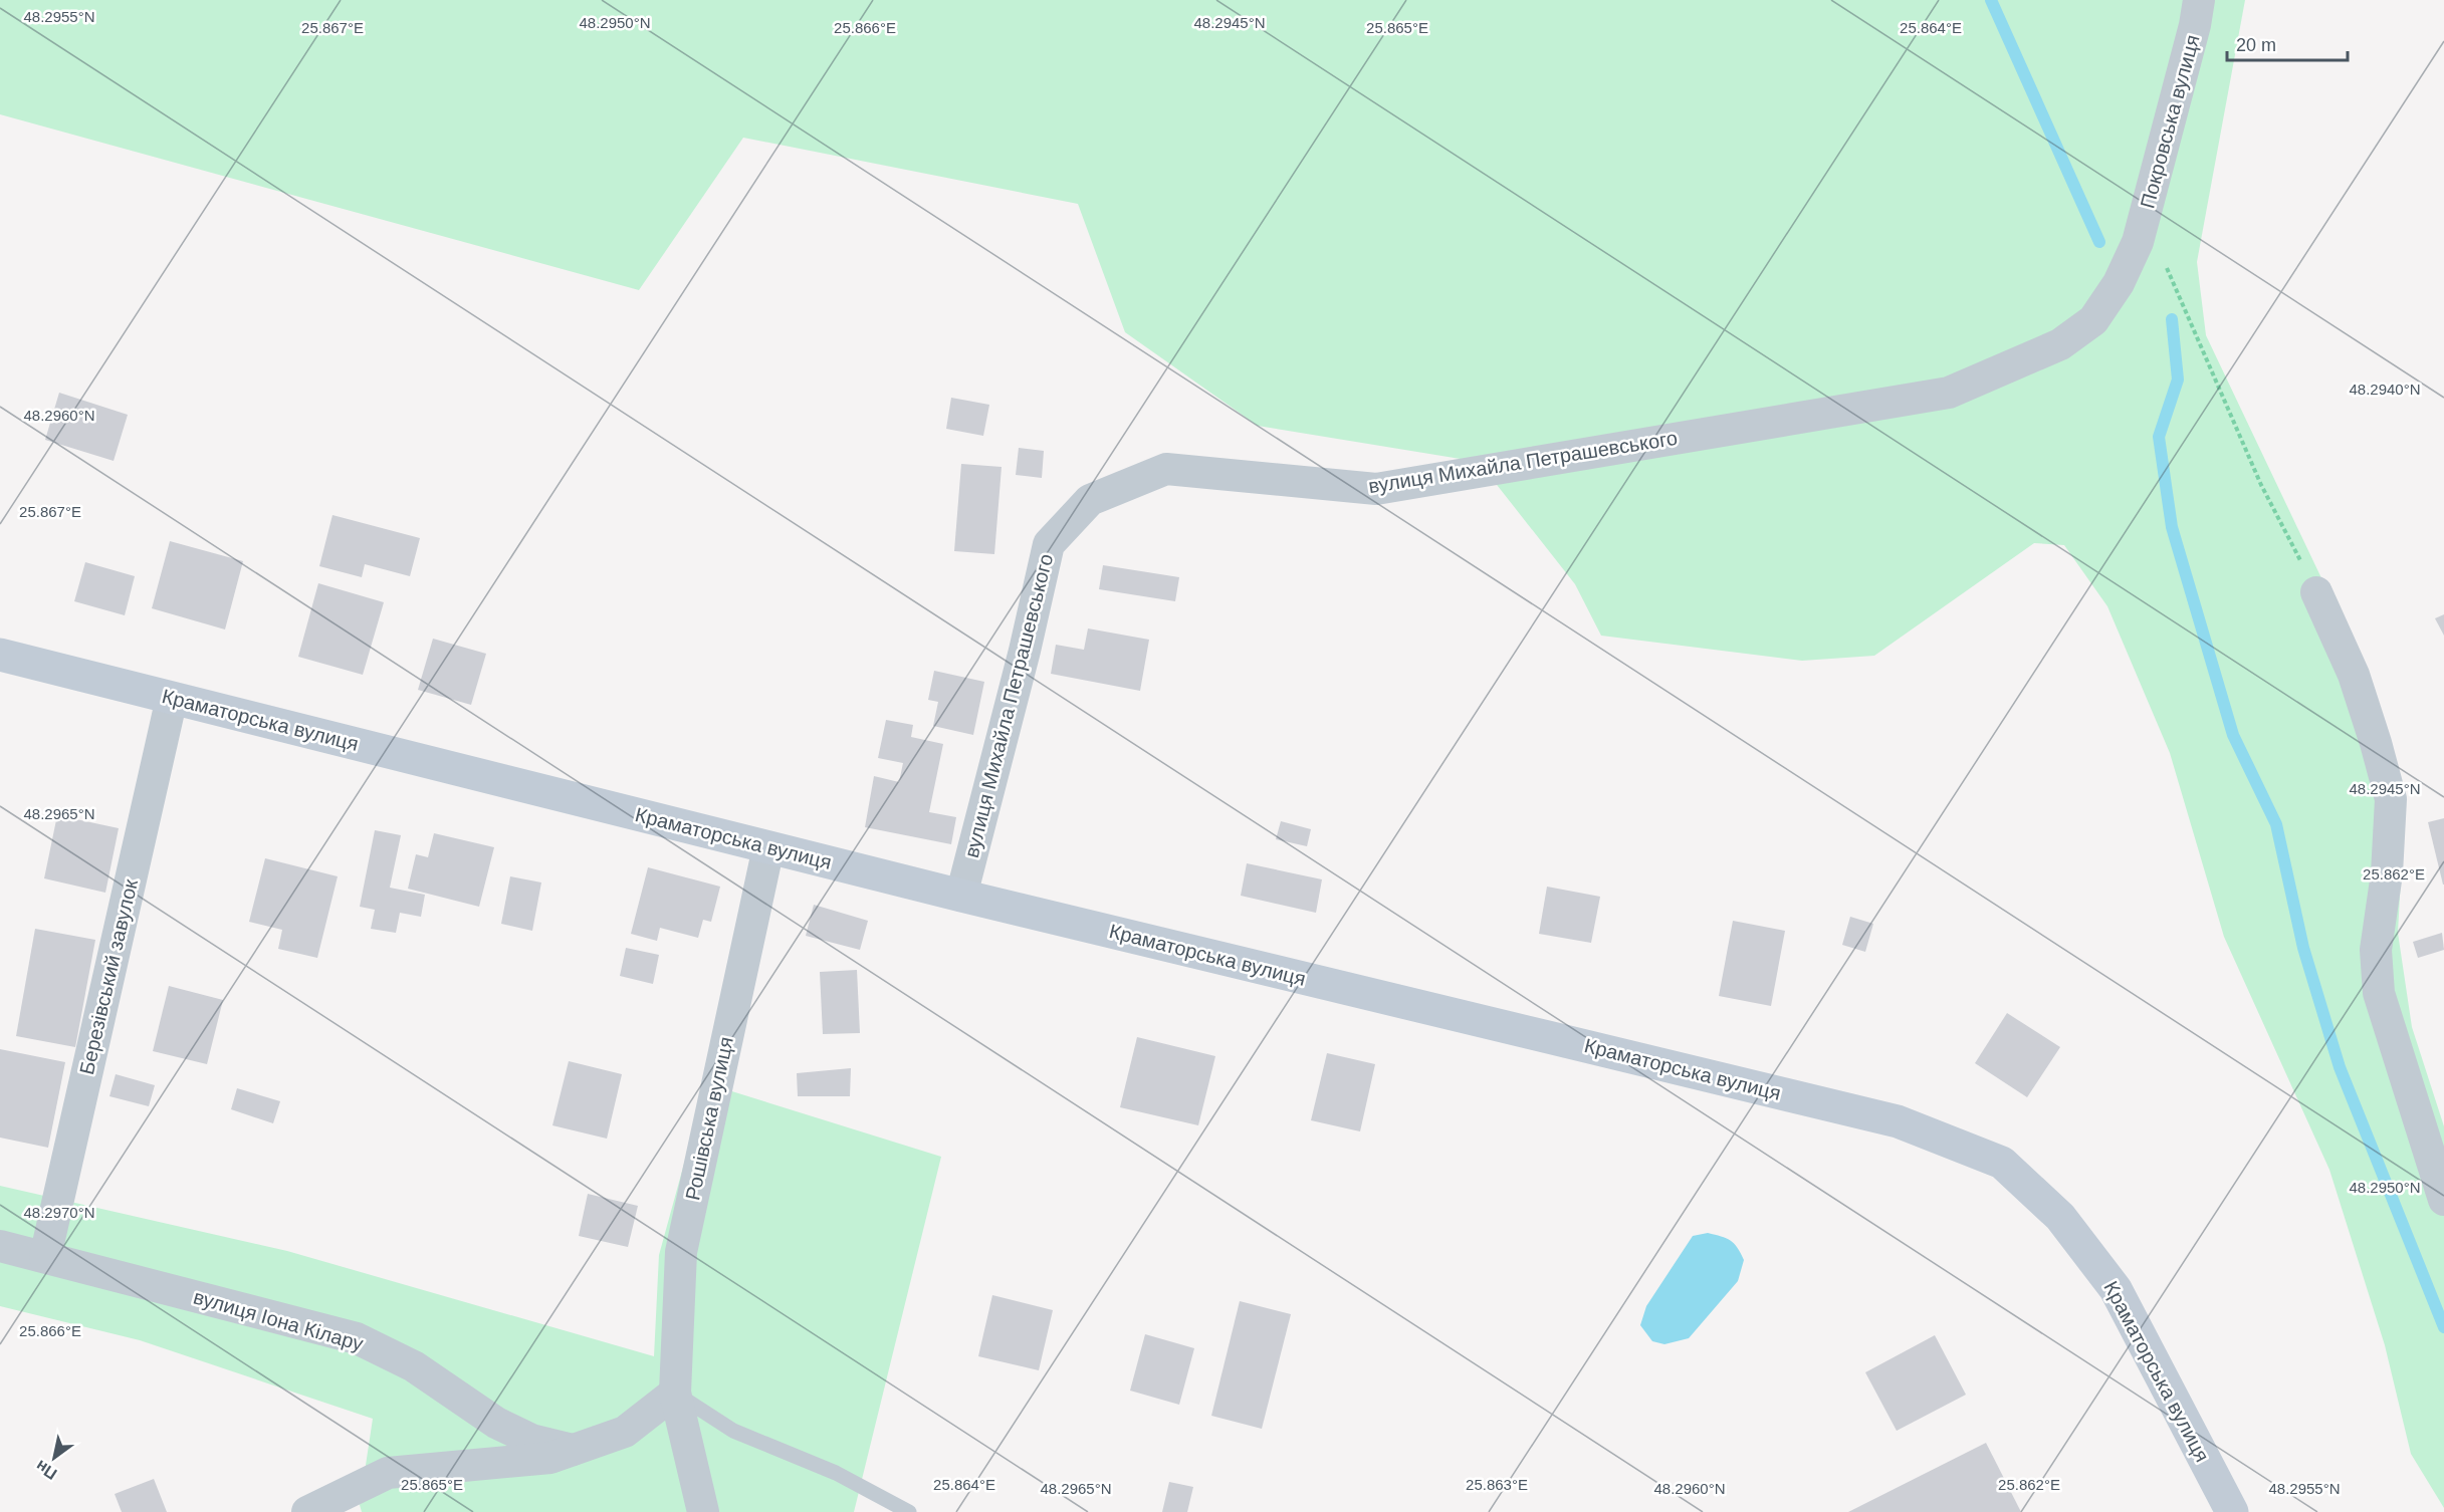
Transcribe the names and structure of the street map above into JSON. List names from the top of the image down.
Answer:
{
  "streets": {
    "street": [
      "Покровська вулиця",
      "вулиця Михайла Петрашевського",
      "Краматорська вулиця",
      "Березівський завулок",
      "Рошівська вулиця",
      "вулиця Іона Кілару"
    ]
  },
  "crossings": [
    ["Покровська вулиця", "вулиця Михайла Петрашевського"],
    ["вулиця Михайла Петрашевського", "Краматорська вулиця"],
    ["Краматорська вулиця", "Березівський завулок"],
    ["Краматорська вулиця", "Рошівська вулиця"],
    ["Березівський завулок", "вулиця Іона Кілару"]
  ],
  "scale_bar": "20 m",
  "north": "bottom left",
  "coordinates": [
    "48.2955°N",
    "48.2950°N",
    "48.2945°N",
    "25.867°E",
    "25.866°E",
    "25.865°E",
    "25.864°E",
    "48.2940°N",
    "48.2960°N",
    "48.2965°N",
    "25.862°E",
    "48.2970°N",
    "25.863°E"
  ]
}
